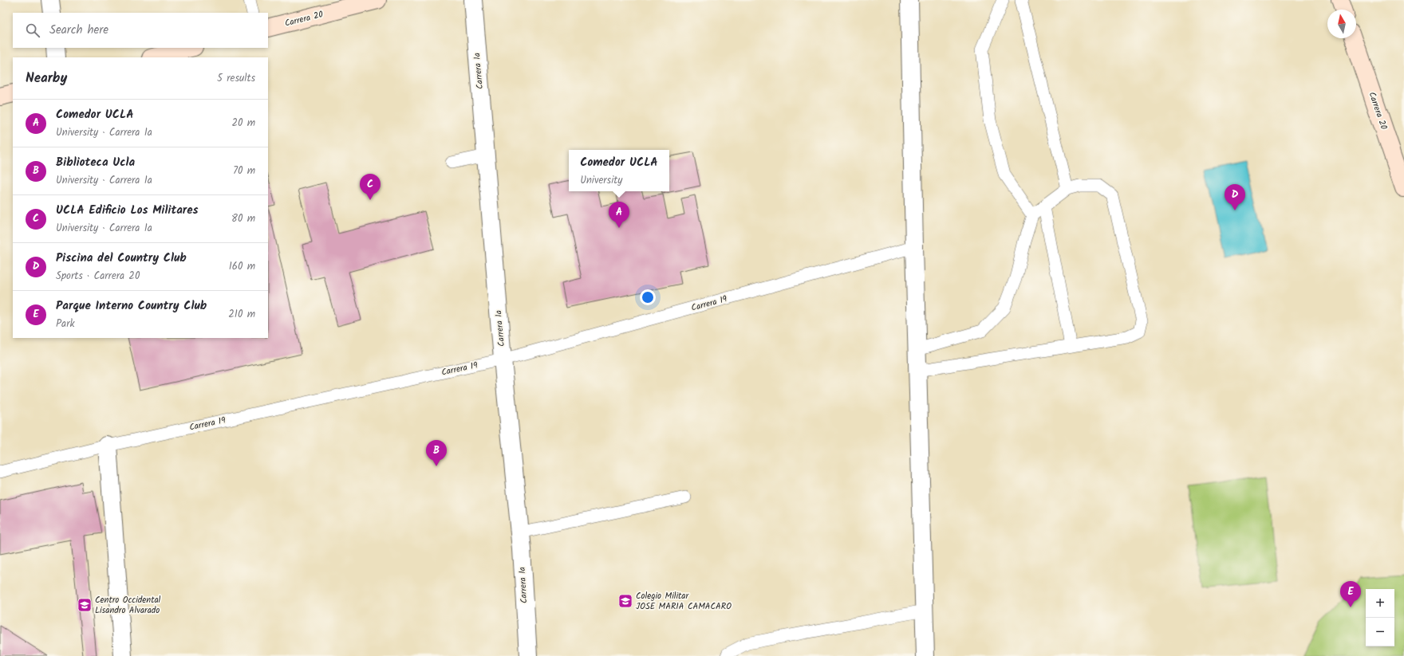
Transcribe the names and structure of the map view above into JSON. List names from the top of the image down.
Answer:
{
  "streets": {
    "street": ["Carrera 20", "Carrera 1a"],
    "lane": ["Carrera 19"]
  },
  "crossings": [
    ["Carrera 1a", "Carrera 19"]
  ],
  "places": {
    "school or university": ["Colegio Militar JOSE MARIA CAMACARO", "Centro Occidental Lisandro Alvarado"]
  },
  "north": "top",
  "page": {
    "search": "Search here",
    "heading": ["Nearby", "5 results"],
    "list": [
      {
        "mark": "A",
        "name": "Comedor UCLA",
        "note": "University · Carrera 1a",
        "value": "20 m"
      },
      {
        "mark": "B",
        "name": "Biblioteca Ucla",
        "note": "University · Carrera 1a",
        "value": "70 m"
      },
      {
        "mark": "C",
        "name": "UCLA Edificio Los Militares",
        "note": "University · Carrera 1a",
        "value": "80 m"
      },
      {
        "mark": "D",
        "name": "Piscina del Country Club",
        "note": "Sports · Carrera 20",
        "value": "160 m"
      },
      {
        "mark": "E",
        "name": "Parque Interno Country Club",
        "note": "Park",
        "value": "210 m"
      }
    ],
    "popup": ["Comedor UCLA", "University"],
    "pins": [
      "C",
      "D",
      "A",
      "B",
      "E"
    ],
    "map_buttons": ["+", "−"]
  }
}
